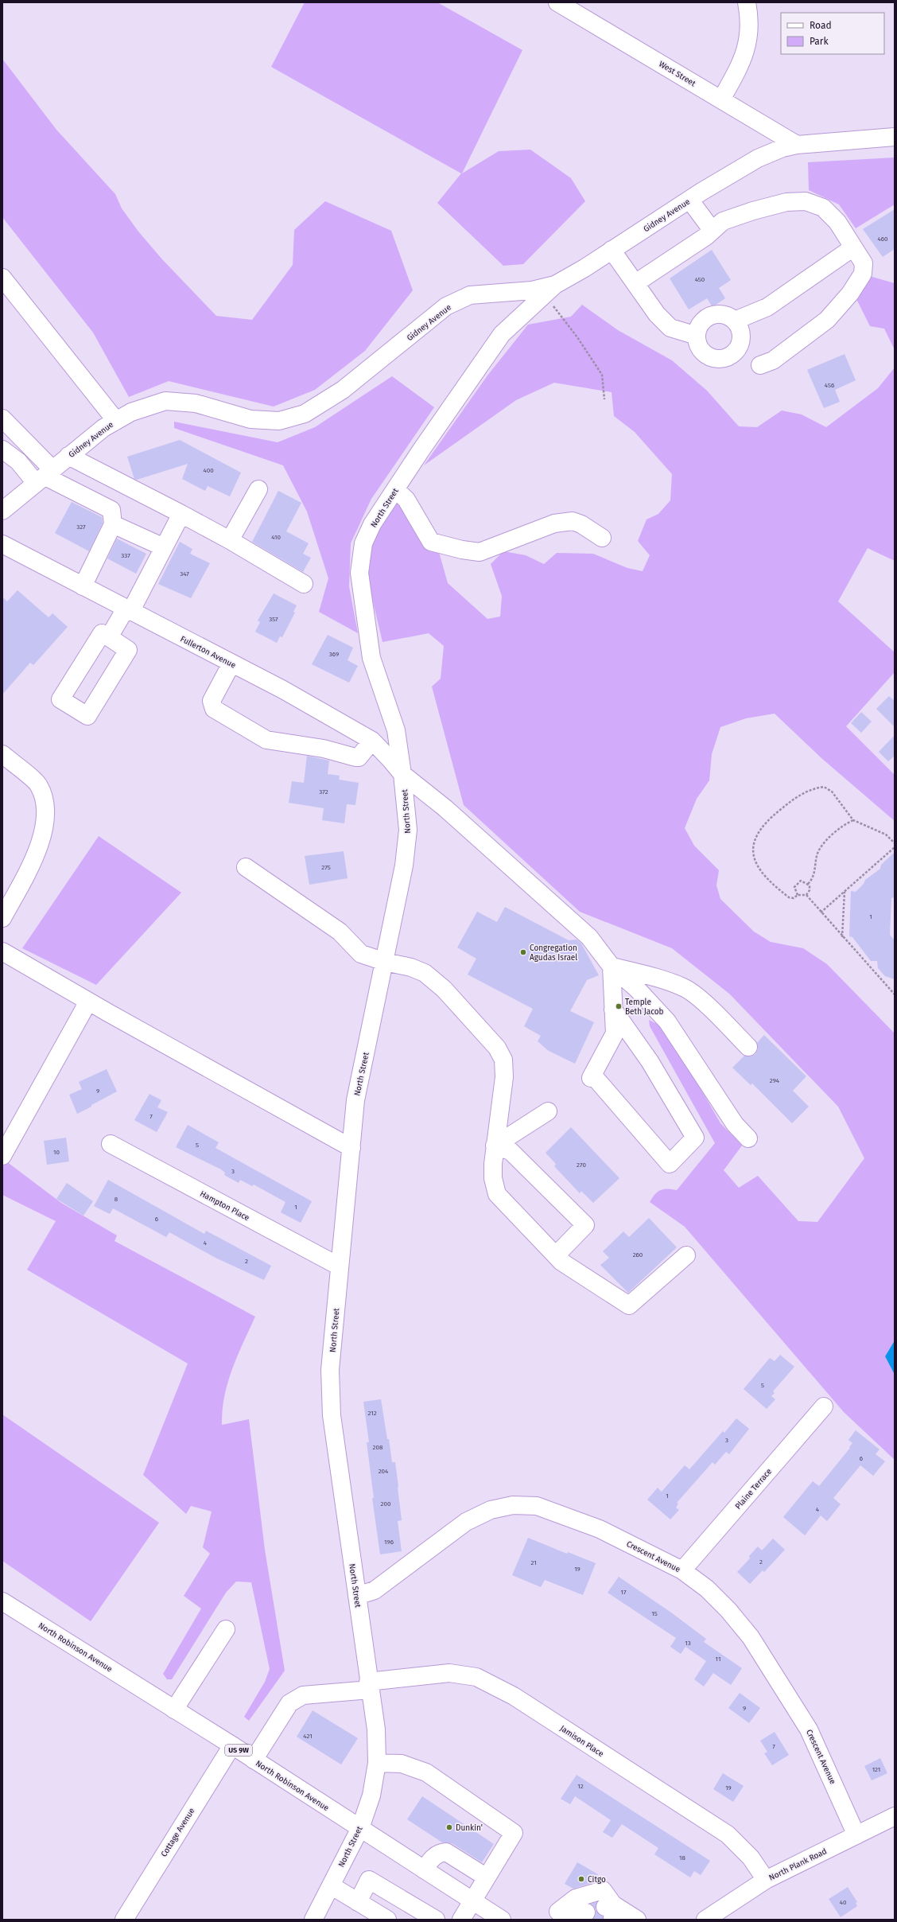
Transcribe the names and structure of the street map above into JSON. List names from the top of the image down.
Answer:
{
  "streets": {
    "main road": [
      "West Street",
      "Gidney Avenue",
      "North Street",
      "Fullerton Avenue",
      "Hampton Place",
      "Plaine Terrace",
      "Crescent Avenue",
      "North Robinson Avenue",
      "Jamison Place",
      "US 9W",
      "Cottage Avenue",
      "North Plank Road"
    ]
  },
  "crossings": [
    ["West Street", "Gidney Avenue"],
    ["Gidney Avenue", "North Street"],
    ["North Street", "Fullerton Avenue"],
    ["North Street", "Hampton Place"],
    ["North Street", "Crescent Avenue"],
    ["North Street", "North Robinson Avenue"],
    ["North Street", "Jamison Place"],
    ["Plaine Terrace", "Crescent Avenue"],
    ["Crescent Avenue", "North Plank Road"],
    ["North Robinson Avenue", "Jamison Place"],
    ["North Robinson Avenue", "Cottage Avenue"],
    ["Jamison Place", "North Plank Road"]
  ],
  "places": [
    "Congregation Agudas Israel",
    "Temple Beth Jacob",
    "Dunkin'",
    "Citgo"
  ],
  "house_numbers": [
    "460",
    "450",
    "456",
    "400",
    "327",
    "410",
    "337",
    "347",
    "357",
    "369",
    "372",
    "275",
    "1",
    "294",
    "9",
    "7",
    "5",
    "10",
    "270",
    "3",
    "8",
    "1",
    "6",
    "4",
    "260",
    "2",
    "5",
    "212",
    "3",
    "208",
    "6",
    "204",
    "1",
    "200",
    "4",
    "196",
    "2",
    "21",
    "19",
    "17",
    "15",
    "13",
    "11",
    "9",
    "421",
    "7",
    "121",
    "12",
    "19",
    "18",
    "40"
  ],
  "legend": ["Road", "Park"]
}
